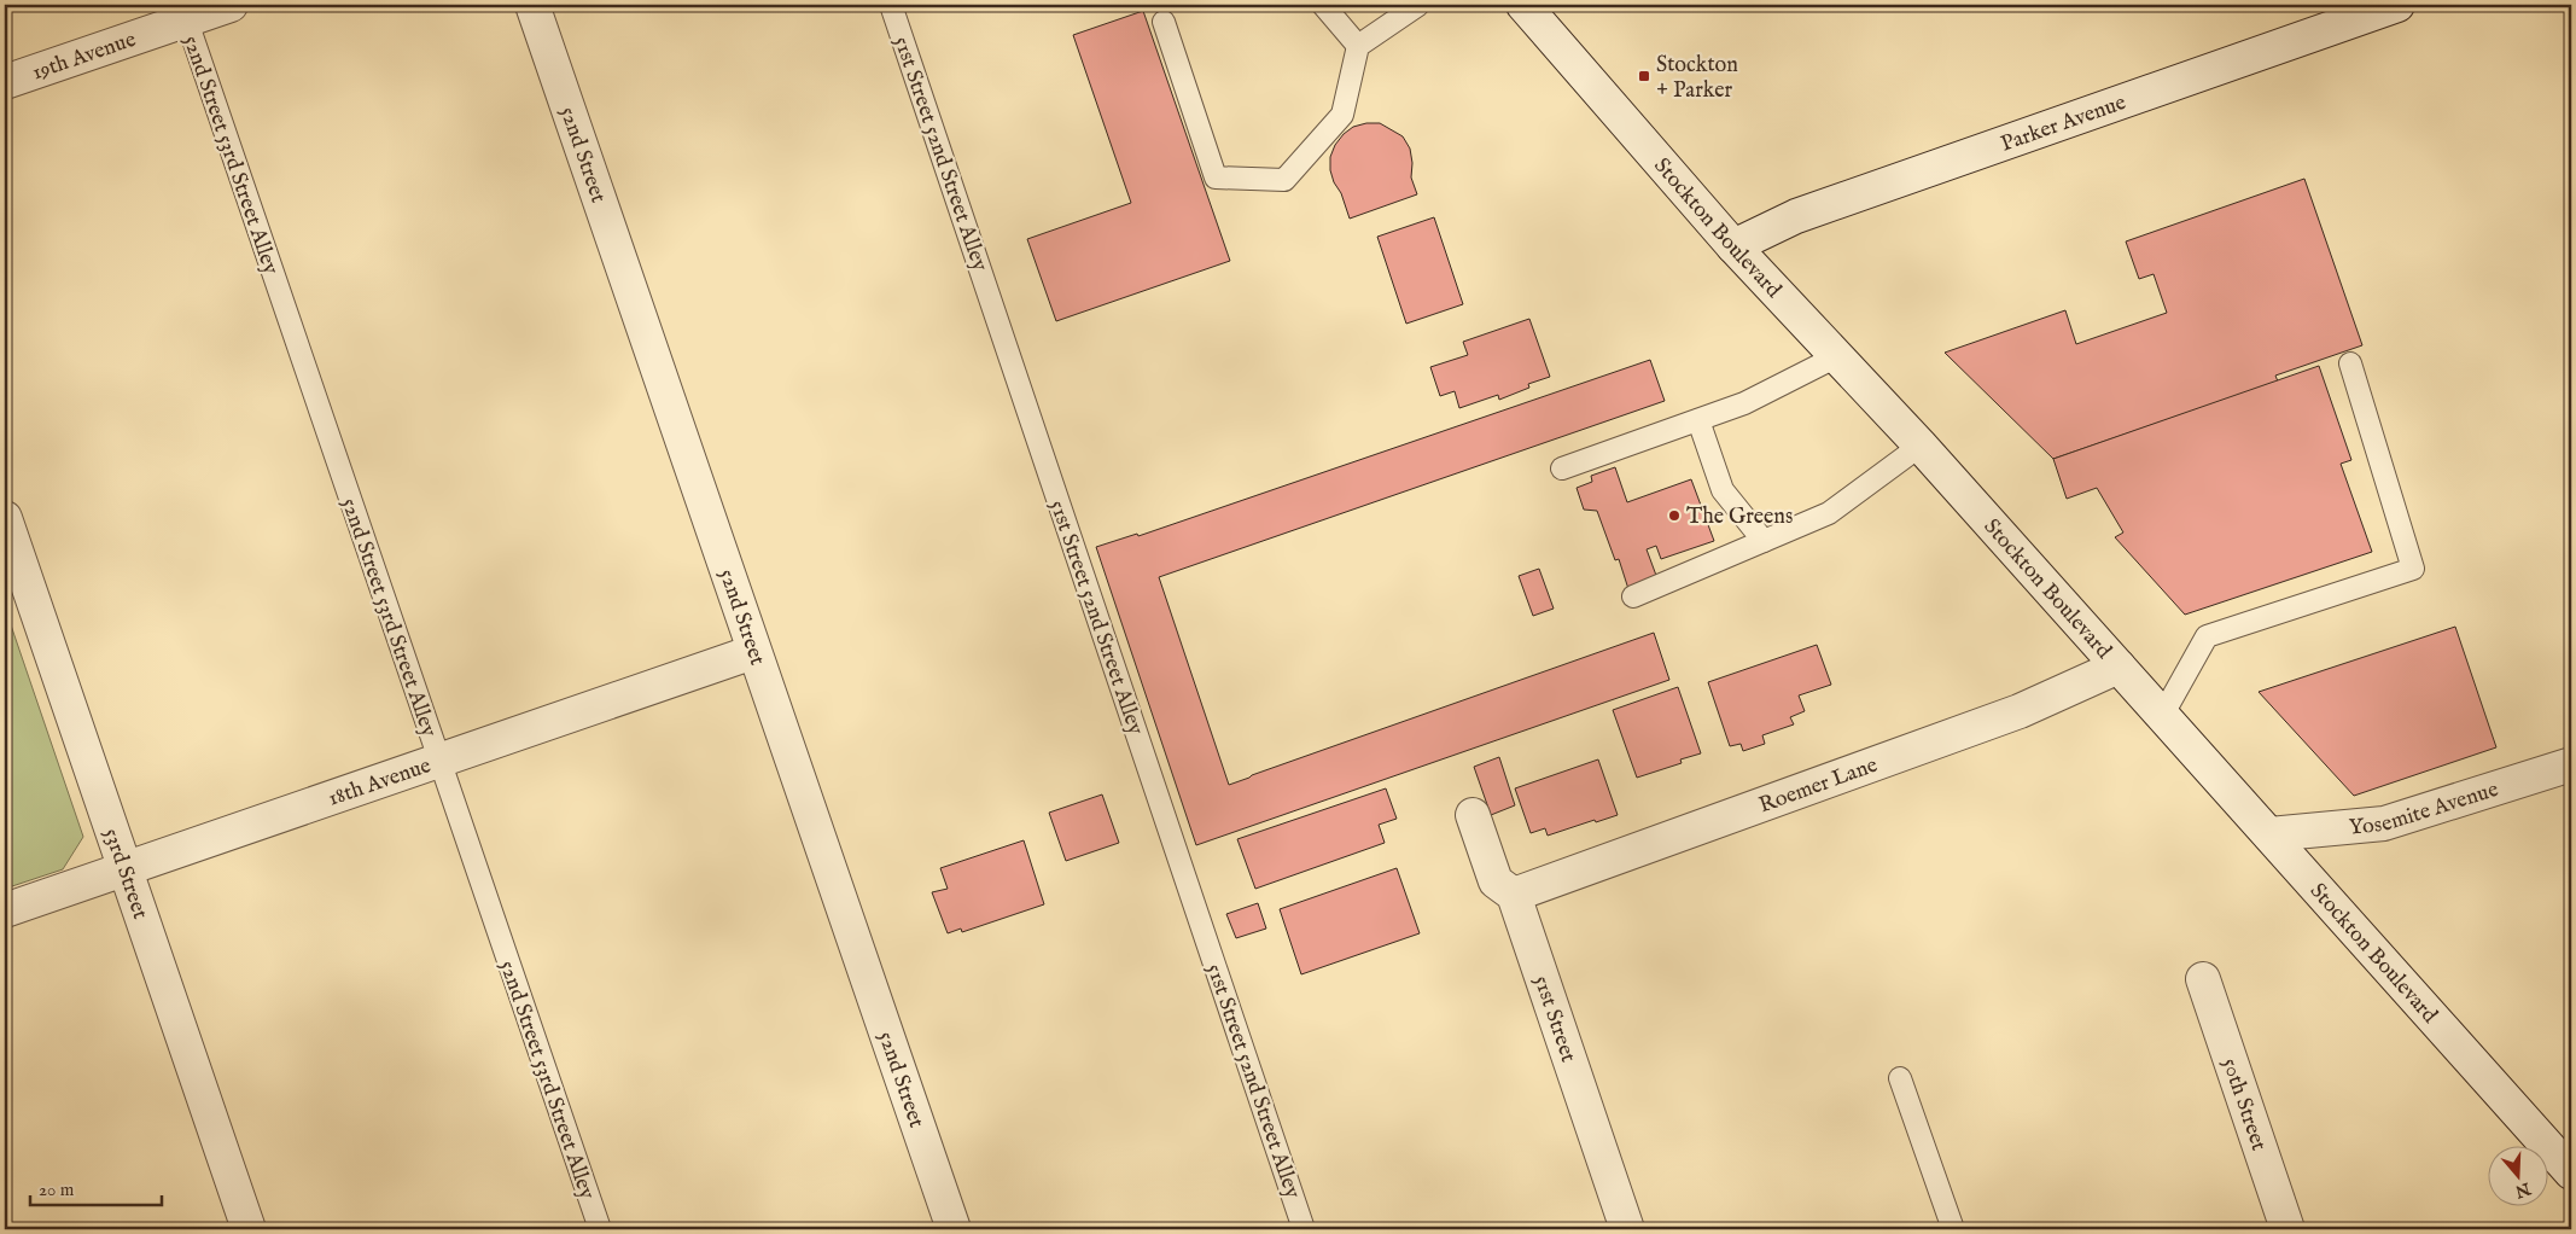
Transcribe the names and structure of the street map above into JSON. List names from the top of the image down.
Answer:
{
  "streets": {
    "street": [
      "19th Avenue",
      "Parker Avenue",
      "52nd Street",
      "Stockton Boulevard",
      "18th Avenue",
      "Roemer Lane",
      "Yosemite Avenue",
      "53rd Street",
      "51st Street",
      "50th Street"
    ],
    "lane": ["51st Street 52nd Street Alley", "52nd Street 53rd Street Alley"]
  },
  "crossings": [
    ["19th Avenue", "52nd Street 53rd Street Alley"],
    ["Parker Avenue", "Stockton Boulevard"],
    ["52nd Street 53rd Street Alley", "18th Avenue"],
    ["52nd Street", "18th Avenue"],
    ["Stockton Boulevard", "Roemer Lane"],
    ["Stockton Boulevard", "Yosemite Avenue"],
    ["18th Avenue", "53rd Street"],
    ["Roemer Lane", "51st Street"]
  ],
  "places": {
    "transit": ["Stockton + Parker"],
    "other": ["The Greens"]
  },
  "scale_bar": "20 m",
  "north": "bottom"
}
